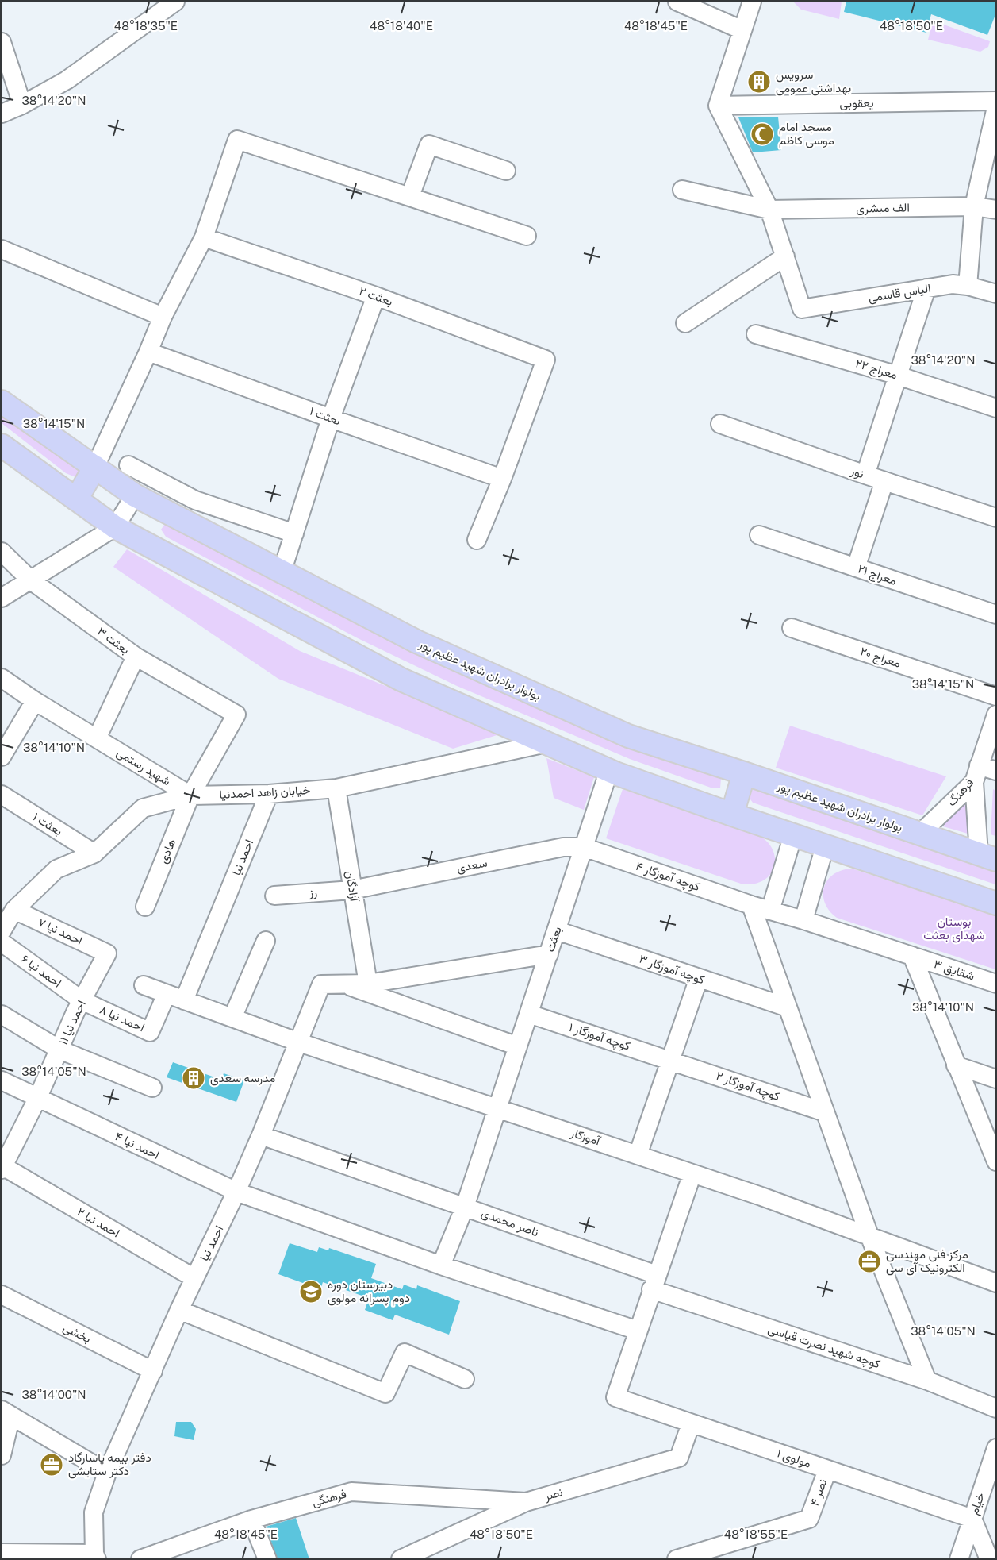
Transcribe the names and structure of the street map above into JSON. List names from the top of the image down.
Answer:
{
  "streets": {
    "main road": ["بولوار برادران شهید عظیم‌ پور"],
    "street": [
      "یعقوبی",
      "الف مبشری",
      "الیاس قاسمی",
      "بعثت ۲",
      "معراج ۲۲",
      "بعثت ۱",
      "نور",
      "معراج ۲۱",
      "بعثت ۳",
      "معراج ۲۰",
      "شهید رستمی",
      "خیابان زاهد احمدنیا",
      "فرهنگ",
      "هادی",
      "احمد نیا",
      "سعدی",
      "کوچه آموزگار ۴",
      "آزادگان",
      "رز",
      "احمد نیا ۷",
      "بعثت",
      "کوچه آموزگار ۳",
      "شقایق ۳",
      "احمد نیا ۶",
      "احمد نیا ۸",
      "احمد نیا ۱۱",
      "کوچه آموزگار ۱",
      "کوچه آموزگار ۲",
      "آموزگار",
      "احمد نیا ۴",
      "احمد نیا ۲",
      "ناصر محمدی",
      "بخشی",
      "کوچه شهید نصرت قیاسی",
      "مولوی ۱",
      "نصر ۴",
      "نصر",
      "فرهنگی",
      "خیام"
    ]
  },
  "crossings": [
    ["بعثت ۲", "بعثت ۱"],
    ["بعثت ۱", "خیابان زاهد احمدنیا"],
    ["بعثت ۳", "هادی"],
    ["بولوار برادران شهید عظیم‌ پور", "فرهنگ"],
    ["شهید رستمی", "خیابان زاهد احمدنیا"],
    ["شهید رستمی", "هادی"],
    ["خیابان زاهد احمدنیا", "هادی"],
    ["خیابان زاهد احمدنیا", "احمد نیا"],
    ["خیابان زاهد احمدنیا", "آزادگان"],
    ["خیابان زاهد احمدنیا", "احمد نیا ۷"],
    ["احمد نیا", "آموزگار"],
    ["احمد نیا", "احمد نیا ۴"],
    ["احمد نیا", "احمد نیا ۲"],
    ["احمد نیا", "ناصر محمدی"],
    ["احمد نیا", "بخشی"],
    ["سعدی", "کوچه آموزگار ۴"],
    ["سعدی", "آزادگان"],
    ["سعدی", "رز"],
    ["سعدی", "بعثت"],
    ["کوچه آموزگار ۴", "بعثت"],
    ["کوچه آموزگار ۴", "شقایق ۳"],
    ["آزادگان", "رز"],
    ["احمد نیا ۷", "احمد نیا ۱۱"],
    ["بعثت", "کوچه آموزگار ۳"],
    ["بعثت", "کوچه آموزگار ۱"],
    ["بعثت", "آموزگار"],
    ["بعثت", "احمد نیا ۴"],
    ["بعثت", "ناصر محمدی"],
    ["احمد نیا ۶", "احمد نیا ۸"],
    ["احمد نیا ۶", "احمد نیا ۱۱"],
    ["احمد نیا ۸", "احمد نیا ۱۱"],
    ["احمد نیا ۱۱", "احمد نیا ۴"],
    ["احمد نیا ۱۱", "احمد نیا ۲"],
    ["کوچه آموزگار ۱", "کوچه آموزگار ۲"],
    ["احمد نیا ۴", "مولوی ۱"],
    ["ناصر محمدی", "کوچه شهید نصرت قیاسی"],
    ["مولوی ۱", "نصر ۴"],
    ["مولوی ۱", "نصر"],
    ["مولوی ۱", "خیام"],
    ["نصر", "فرهنگی"]
  ],
  "parks": ["بوستان شهدای بعثت"],
  "places": {
    "building": ["سرویس بهداشتی عمومی", "مدرسه سعدی"],
    "mosque": ["مسجد امام موسی کاظم"],
    "office": ["مرکز فنی مهندسی الکترونیک آی سی", "دفتر بیمه پاسارگاد دکتر ستایشی"],
    "school or university": ["دبیرستان دوره دوم پسرانه مولوی"]
  },
  "coordinates": [
    "48°18'35\"E",
    "48°18'40\"E",
    "48°18'45\"E",
    "48°18'50\"E",
    "38°14'20\"N",
    "38°14'15\"N",
    "38°14'10\"N",
    "38°14'05\"N",
    "38°14'00\"N",
    "48°18'55\"E"
  ]
}
